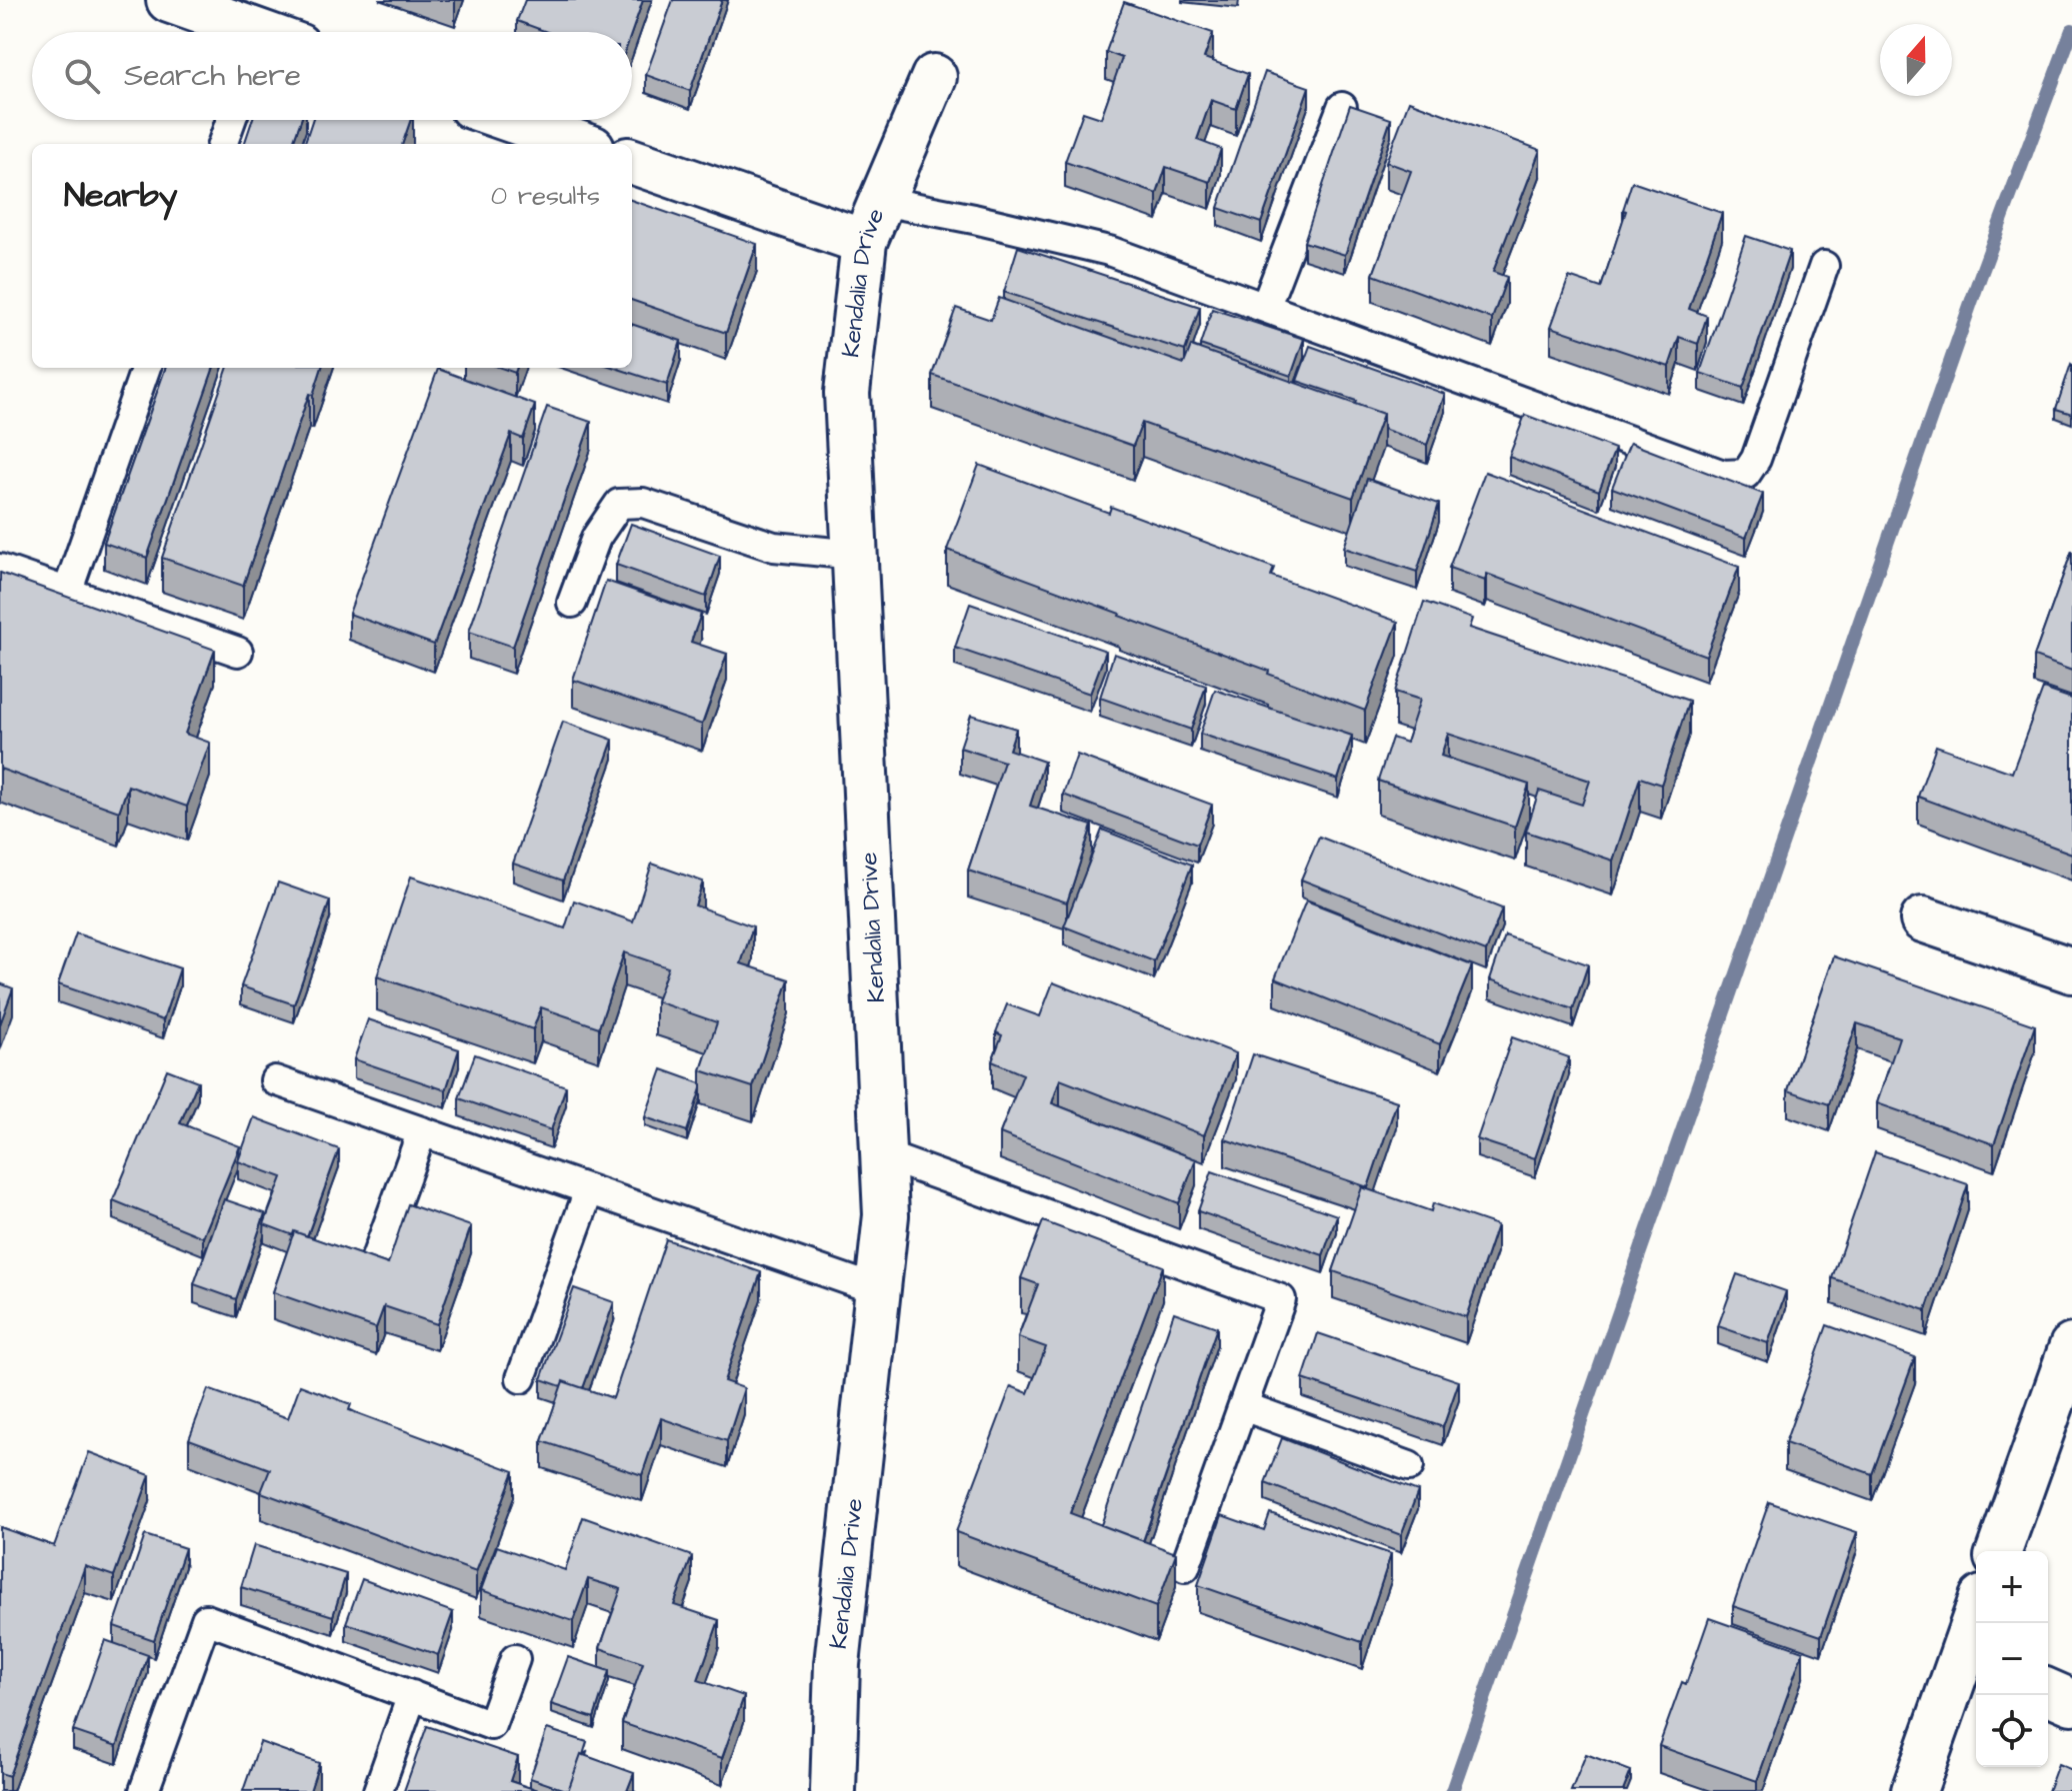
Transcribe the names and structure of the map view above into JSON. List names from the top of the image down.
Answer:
{
  "streets": {
    "street": ["Kendalia Drive"]
  },
  "north": "top",
  "page": {
    "search": "Search here",
    "heading": ["Nearby", "0 results"],
    "map_buttons": ["+", "−"]
  }
}
